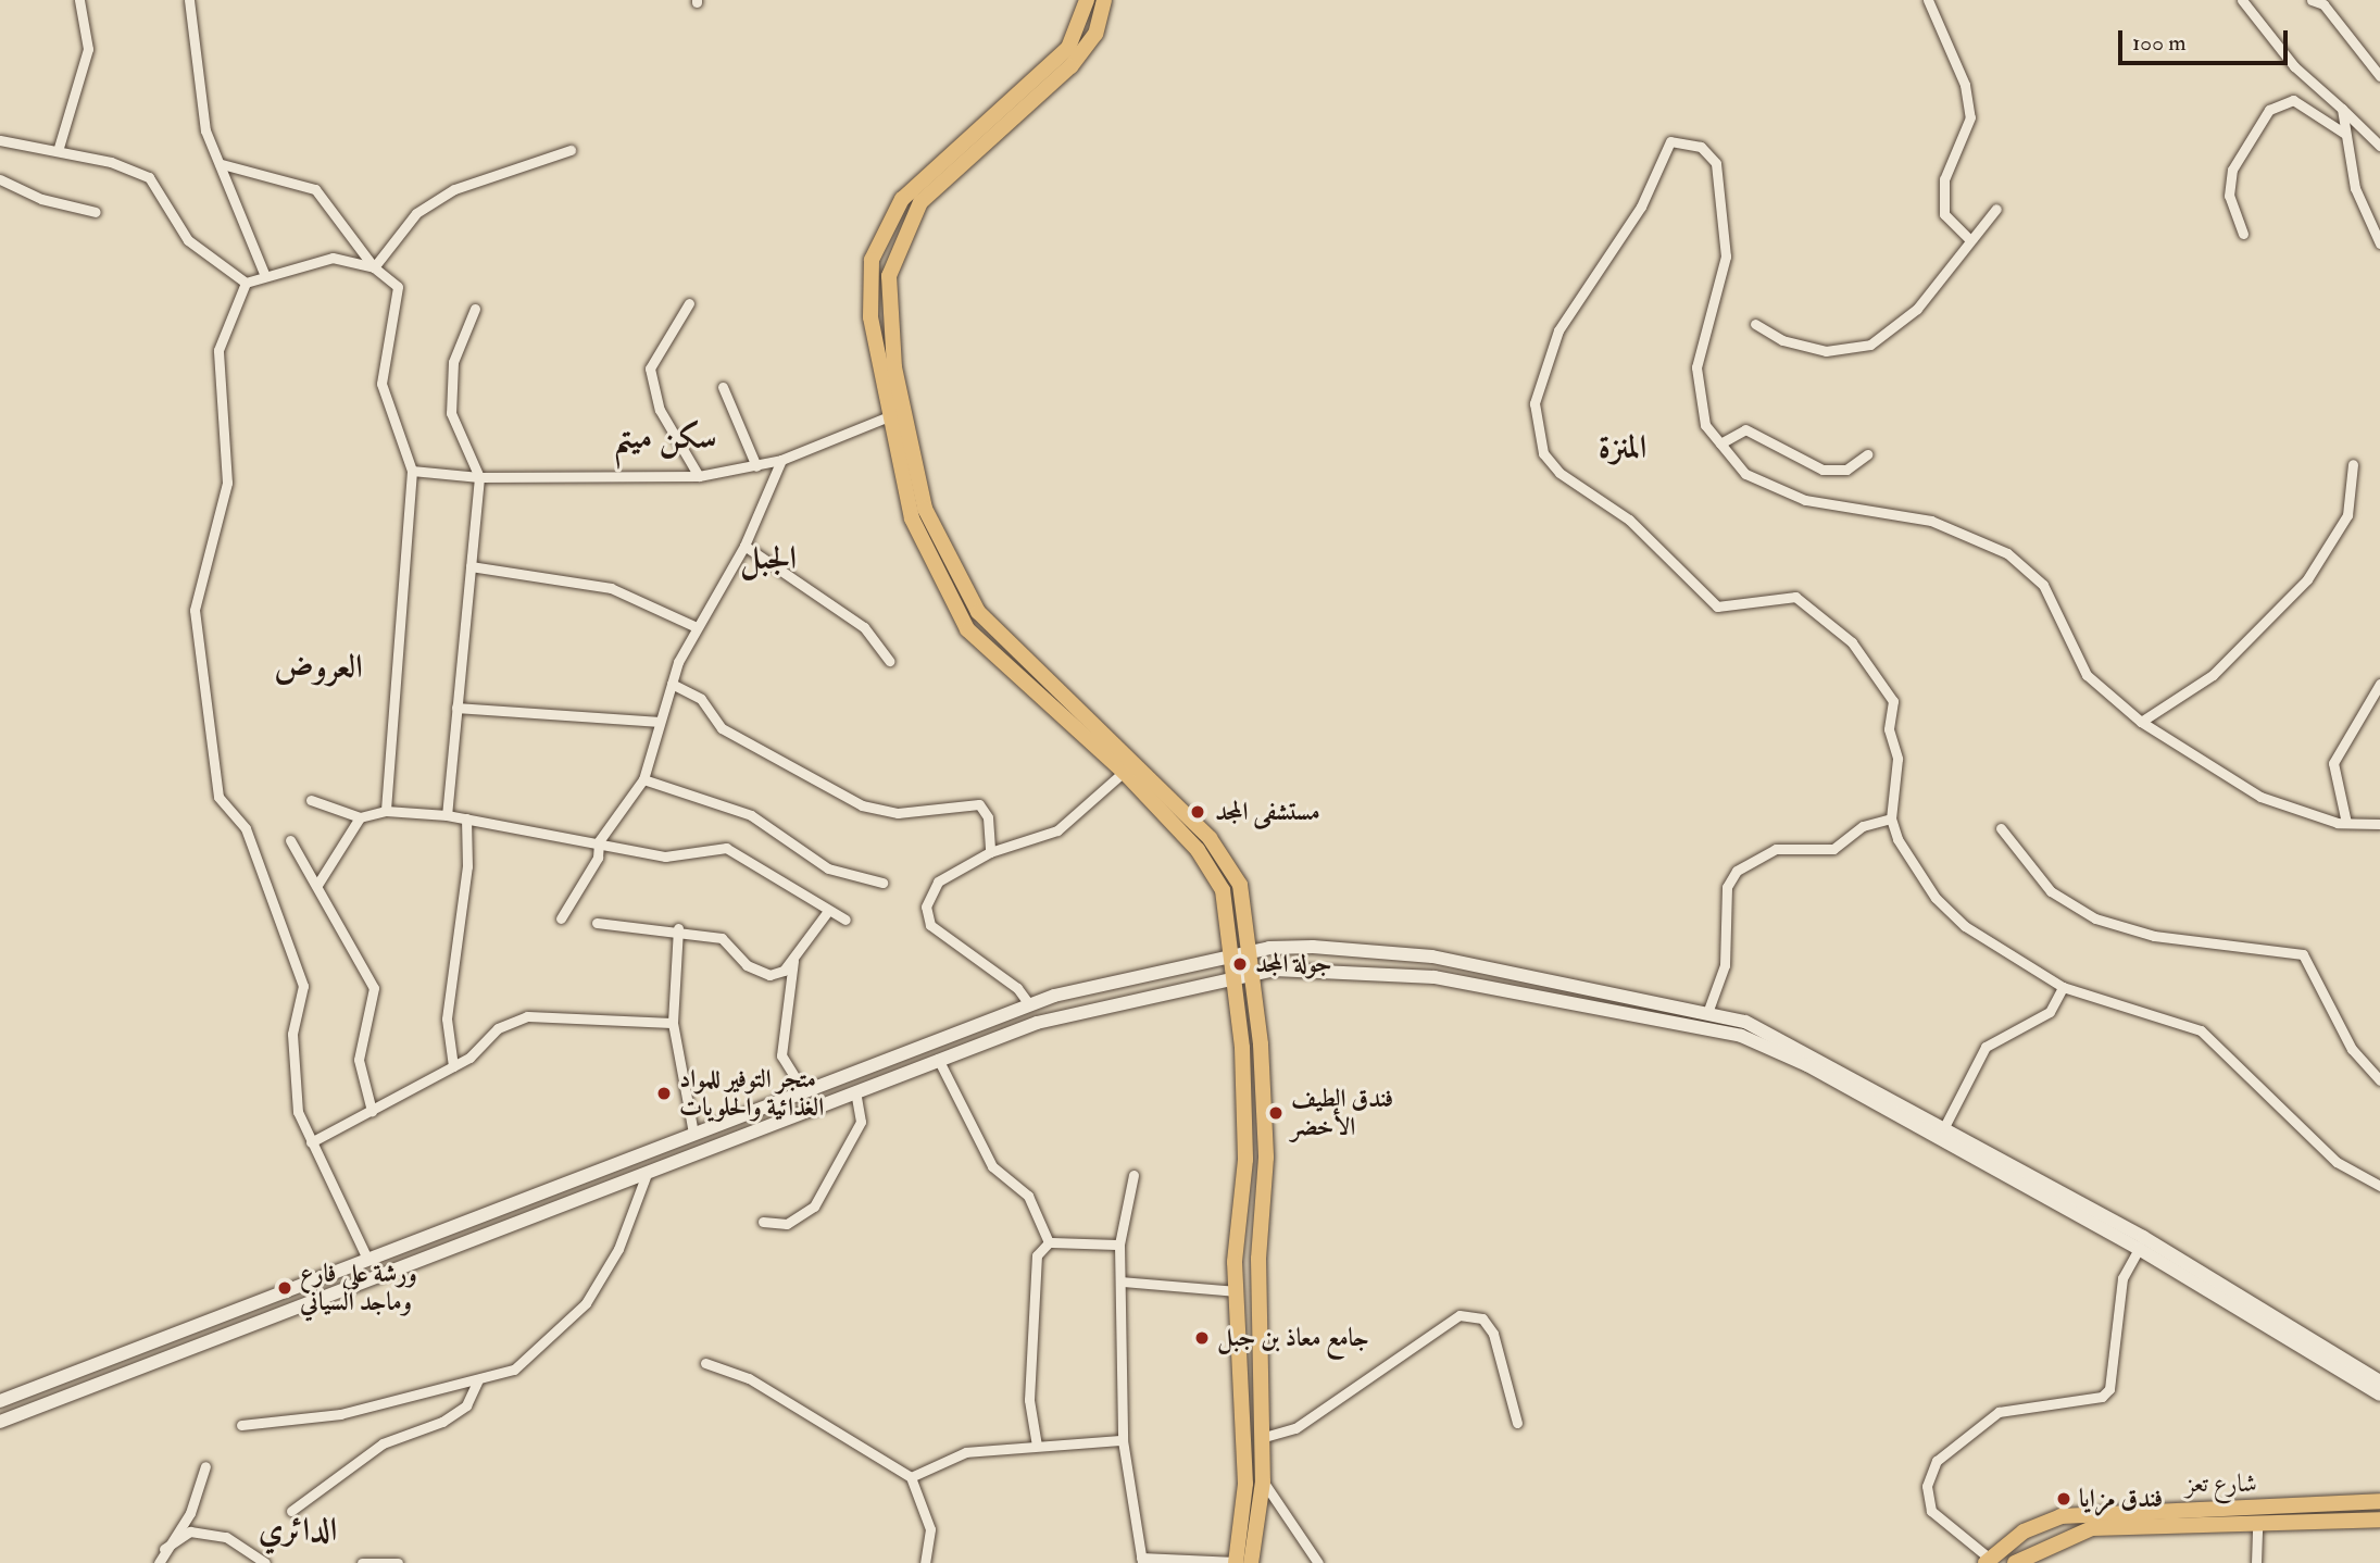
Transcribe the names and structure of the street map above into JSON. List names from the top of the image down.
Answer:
{
  "streets": {
    "main road": ["شارع تعز"]
  },
  "districts": [
    "سكن ميتم",
    "المنزة",
    "الجبل",
    "العروض",
    "الدائري"
  ],
  "places": [
    "مستشفى المجد",
    "جولة المجد",
    "متجر التوفير للمواد الغذائية والحلويات",
    "فندق الطيف الأخضر",
    "ورشة علي فارع وماجد السياني",
    "جامع معاذ بن جبل",
    "فندق مزايا"
  ],
  "scale_bar": "100 m"
}
